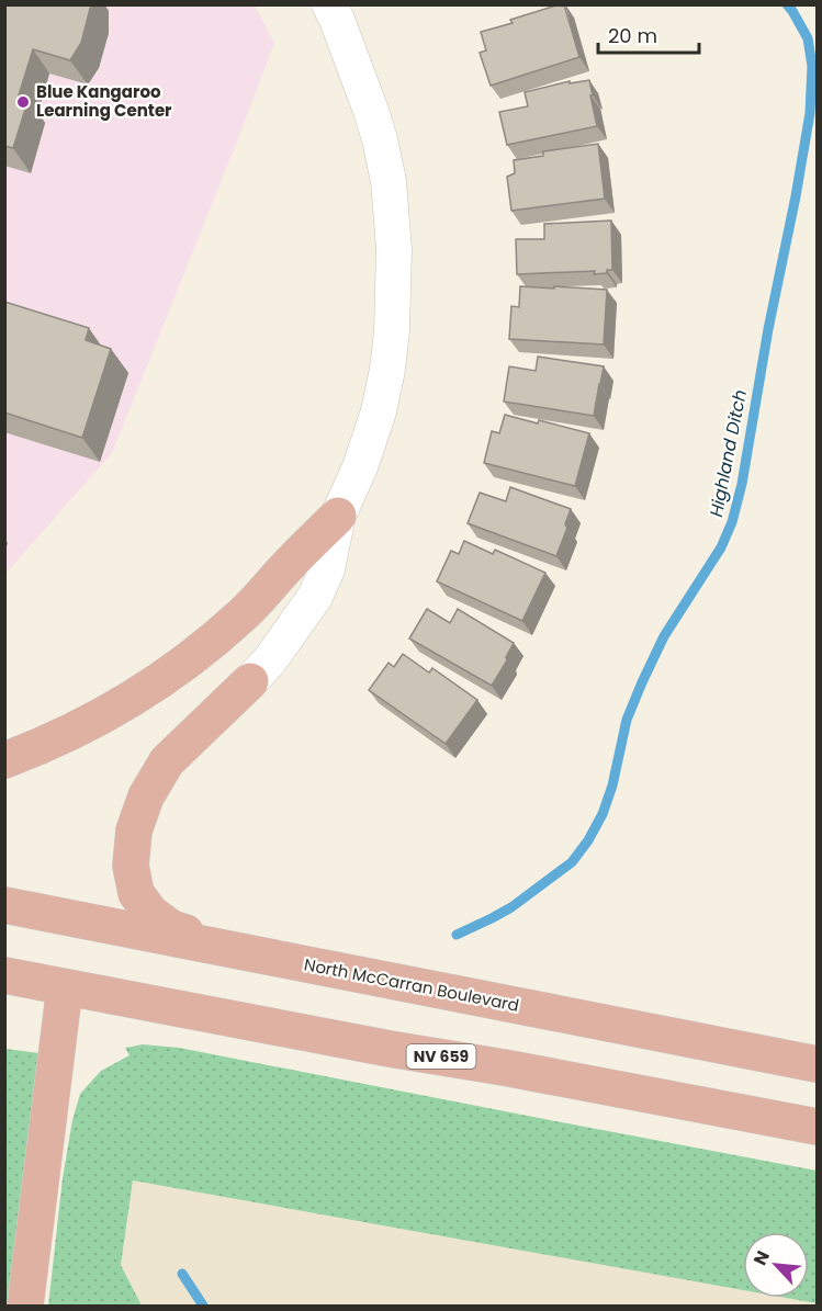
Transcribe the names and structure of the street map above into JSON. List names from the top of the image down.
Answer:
{
  "streets": {
    "main road": ["North McCarran Boulevard", "NV 659"]
  },
  "water": ["Highland Ditch"],
  "places": ["Blue Kangaroo Learning Center"],
  "scale_bar": "20 m",
  "north": "top left"
}
